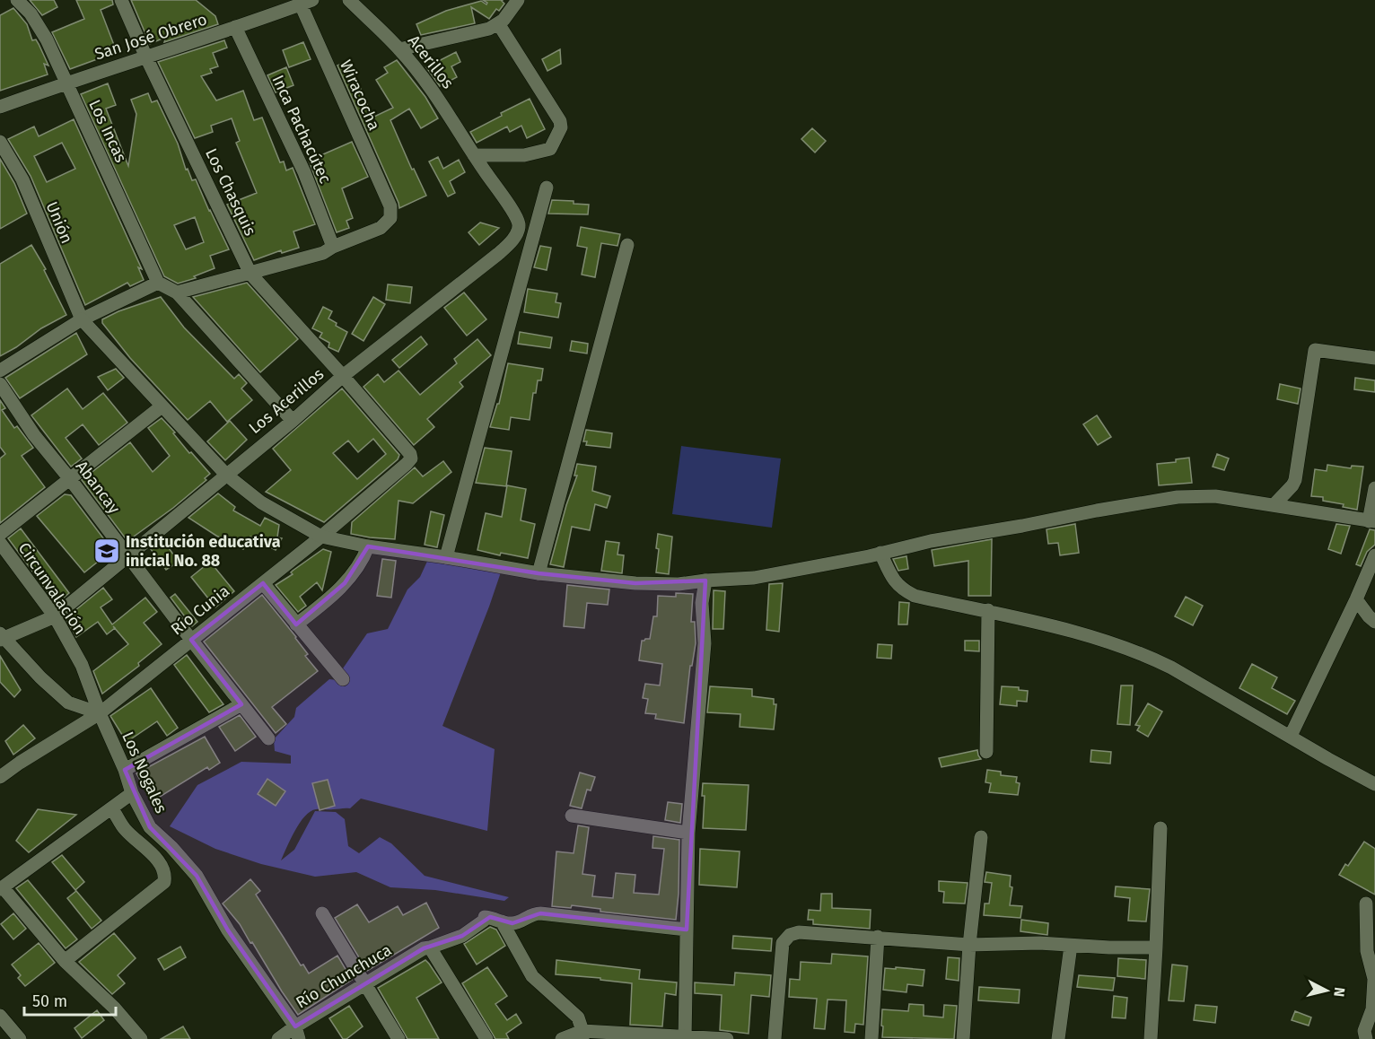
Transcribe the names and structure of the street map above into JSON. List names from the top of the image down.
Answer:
{
  "streets": {
    "street": [
      "San José Obrero",
      "Acerillos",
      "Wiracocha",
      "Inca Pachacútec",
      "Los Incas",
      "Los Chasquis",
      "Unión",
      "Los Acerillos",
      "Abancay",
      "Circunvalación",
      "Río Cunia",
      "Los Nogales",
      "Río Chunchuca"
    ]
  },
  "crossings": [
    ["San José Obrero", "Wiracocha"],
    ["San José Obrero", "Inca Pachacútec"],
    ["San José Obrero", "Los Incas"],
    ["San José Obrero", "Los Chasquis"],
    ["Acerillos", "Los Acerillos"],
    ["Wiracocha", "Inca Pachacútec"],
    ["Los Chasquis", "Los Acerillos"],
    ["Los Chasquis", "Río Cunia"],
    ["Unión", "Los Acerillos"],
    ["Unión", "Río Cunia"],
    ["Los Acerillos", "Abancay"],
    ["Los Acerillos", "Circunvalación"],
    ["Los Acerillos", "Río Cunia"],
    ["Abancay", "Río Cunia"],
    ["Circunvalación", "Río Cunia"],
    ["Circunvalación", "Los Nogales"],
    ["Río Cunia", "Los Nogales"],
    ["Los Nogales", "Río Chunchuca"]
  ],
  "places": {
    "school or university": ["Institución educativa inicial No. 88"]
  },
  "scale_bar": "50 m",
  "north": "right"
}
